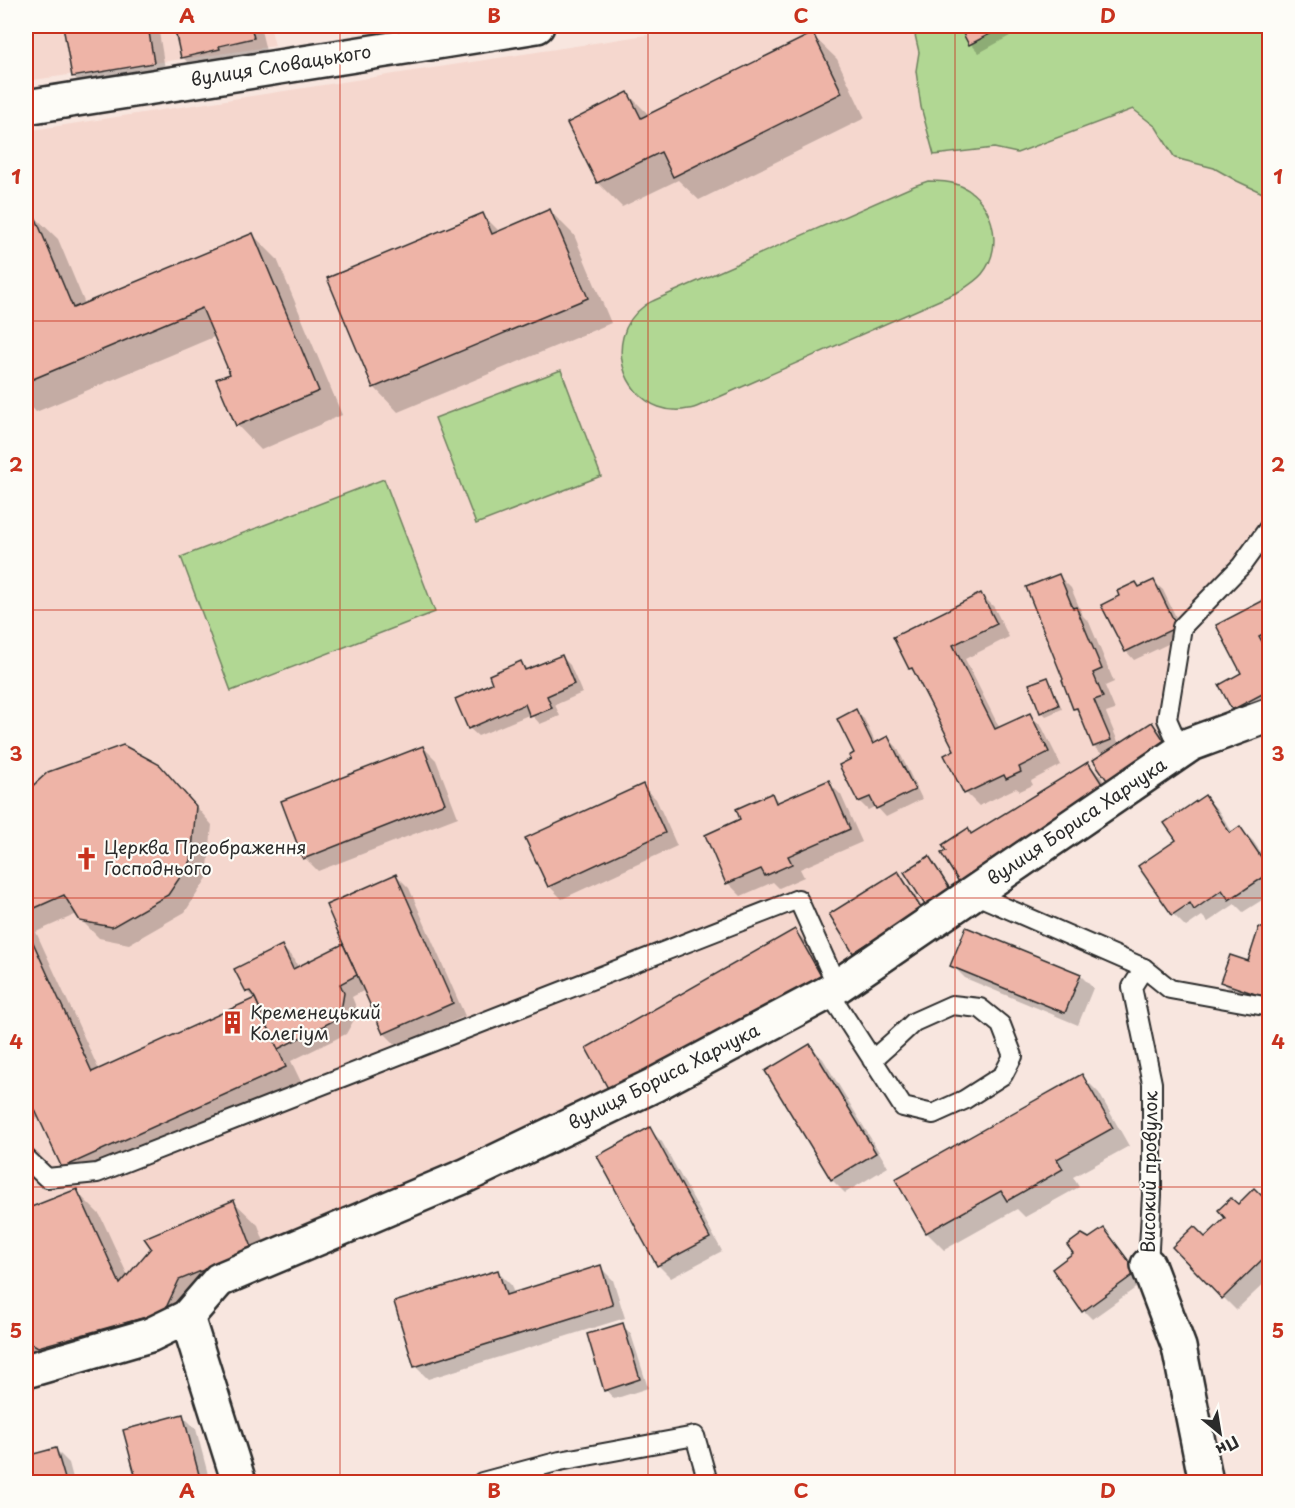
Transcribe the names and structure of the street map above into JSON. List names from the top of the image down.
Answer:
{
  "streets": {
    "street": ["вулиця Словацького", "вулиця Бориса Харчука", "Високий провулок"]
  },
  "places": {
    "church": ["Церква Преображення Господнього"],
    "building": ["Кременецький Колегіум"]
  },
  "north": "bottom right",
  "grid": {
    "columns": [
      "A",
      "B",
      "C",
      "D"
    ],
    "rows": [
      "1",
      "2",
      "3",
      "4",
      "5"
    ]
  }
}
